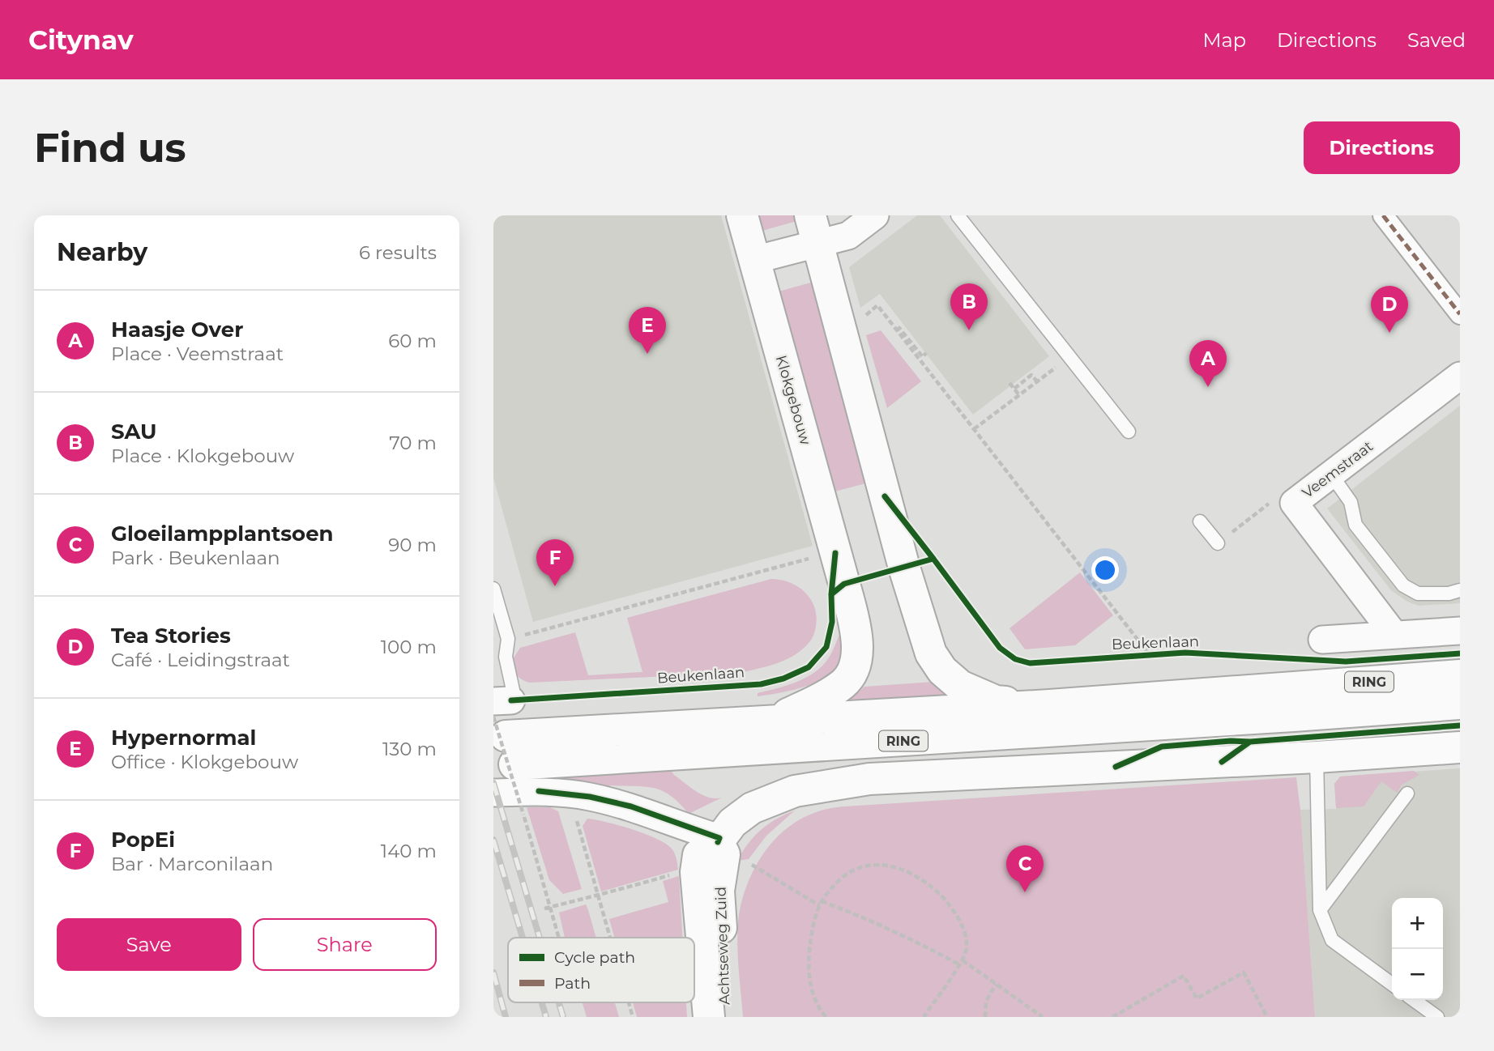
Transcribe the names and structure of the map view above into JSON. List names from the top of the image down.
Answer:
{
  "streets": {
    "main road": ["Klokgebouw", "RING", "Achtseweg Zuid"],
    "street": ["Veemstraat"],
    "cycle path": ["Beukenlaan"]
  },
  "crossings": [
    ["Klokgebouw", "RING"]
  ],
  "legend": ["Cycle path", "Path"],
  "page": {
    "header": "Citynav",
    "nav": ["Map", "Directions", "Saved"],
    "buttons": [
      "Directions",
      ["Save", "Share"]
    ],
    "title": "Find us",
    "heading": ["Nearby", "6 results"],
    "pins": [
      "B",
      "D",
      "E",
      "A",
      "F",
      "C"
    ],
    "list": [
      {
        "mark": "A",
        "name": "Haasje Over",
        "note": "Place · Veemstraat",
        "value": "60 m"
      },
      {
        "mark": "B",
        "name": "SAU",
        "note": "Place · Klokgebouw",
        "value": "70 m"
      },
      {
        "mark": "C",
        "name": "Gloeilampplantsoen",
        "note": "Park · Beukenlaan",
        "value": "90 m"
      },
      {
        "mark": "D",
        "name": "Tea Stories",
        "note": "Café · Leidingstraat",
        "value": "100 m"
      },
      {
        "mark": "E",
        "name": "Hypernormal",
        "note": "Office · Klokgebouw",
        "value": "130 m"
      },
      {
        "mark": "F",
        "name": "PopEi",
        "note": "Bar · Marconilaan",
        "value": "140 m"
      }
    ],
    "map_buttons": ["+", "−"]
  }
}
